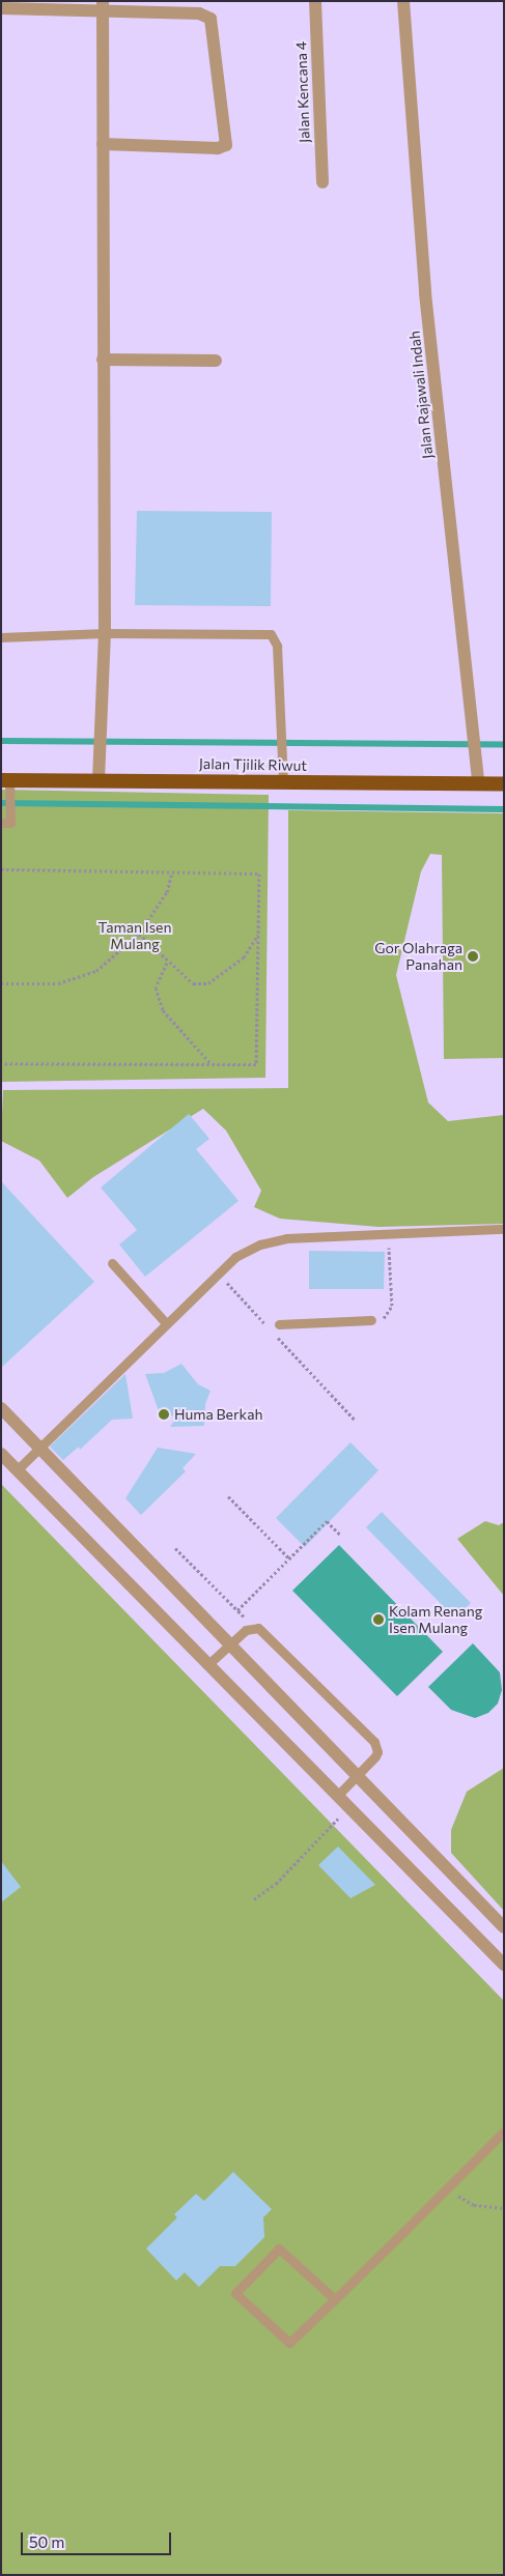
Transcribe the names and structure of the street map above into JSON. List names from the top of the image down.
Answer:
{
  "streets": {
    "highway": ["Jalan Tjilik Riwut"],
    "street": ["Jalan Kencana 4", "Jalan Rajawali Indah"]
  },
  "crossings": [
    ["Jalan Rajawali Indah", "Jalan Tjilik Riwut"]
  ],
  "parks": ["Taman Isen Mulang"],
  "places": ["Gor Olahraga Panahan", "Huma Berkah", "Kolam Renang Isen Mulang"],
  "scale_bar": "50 m"
}
